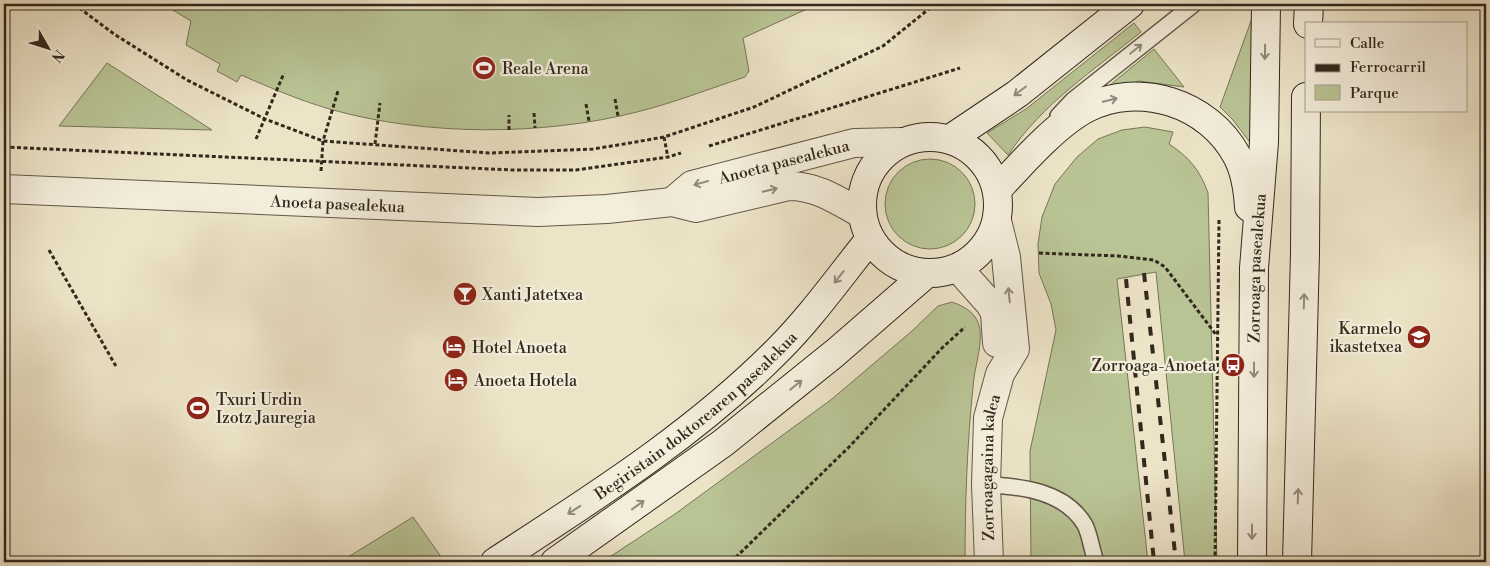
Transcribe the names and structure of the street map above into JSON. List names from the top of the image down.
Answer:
{
  "streets": {
    "main road": [
      "Anoeta pasealekua",
      "Zorroaga pasealekua",
      "Begiristain doktorearen pasealekua",
      "Zorroagagaina kalea"
    ]
  },
  "crossings": [
    ["Anoeta pasealekua", "Begiristain doktorearen pasealekua"],
    ["Anoeta pasealekua", "Zorroagagaina kalea"],
    ["Begiristain doktorearen pasealekua", "Zorroagagaina kalea"]
  ],
  "places": {
    "sports": ["Reale Arena", "Txuri Urdin Izotz Jauregia"],
    "bar": ["Xanti Jatetxea"],
    "school or university": ["Karmelo ikastetxea"],
    "hotel": ["Hotel Anoeta", "Anoeta Hotela"],
    "bus stop": ["Zorroaga-Anoeta"]
  },
  "legend": ["Calle", "Ferrocarril", "Parque"],
  "north": "bottom right"
}
